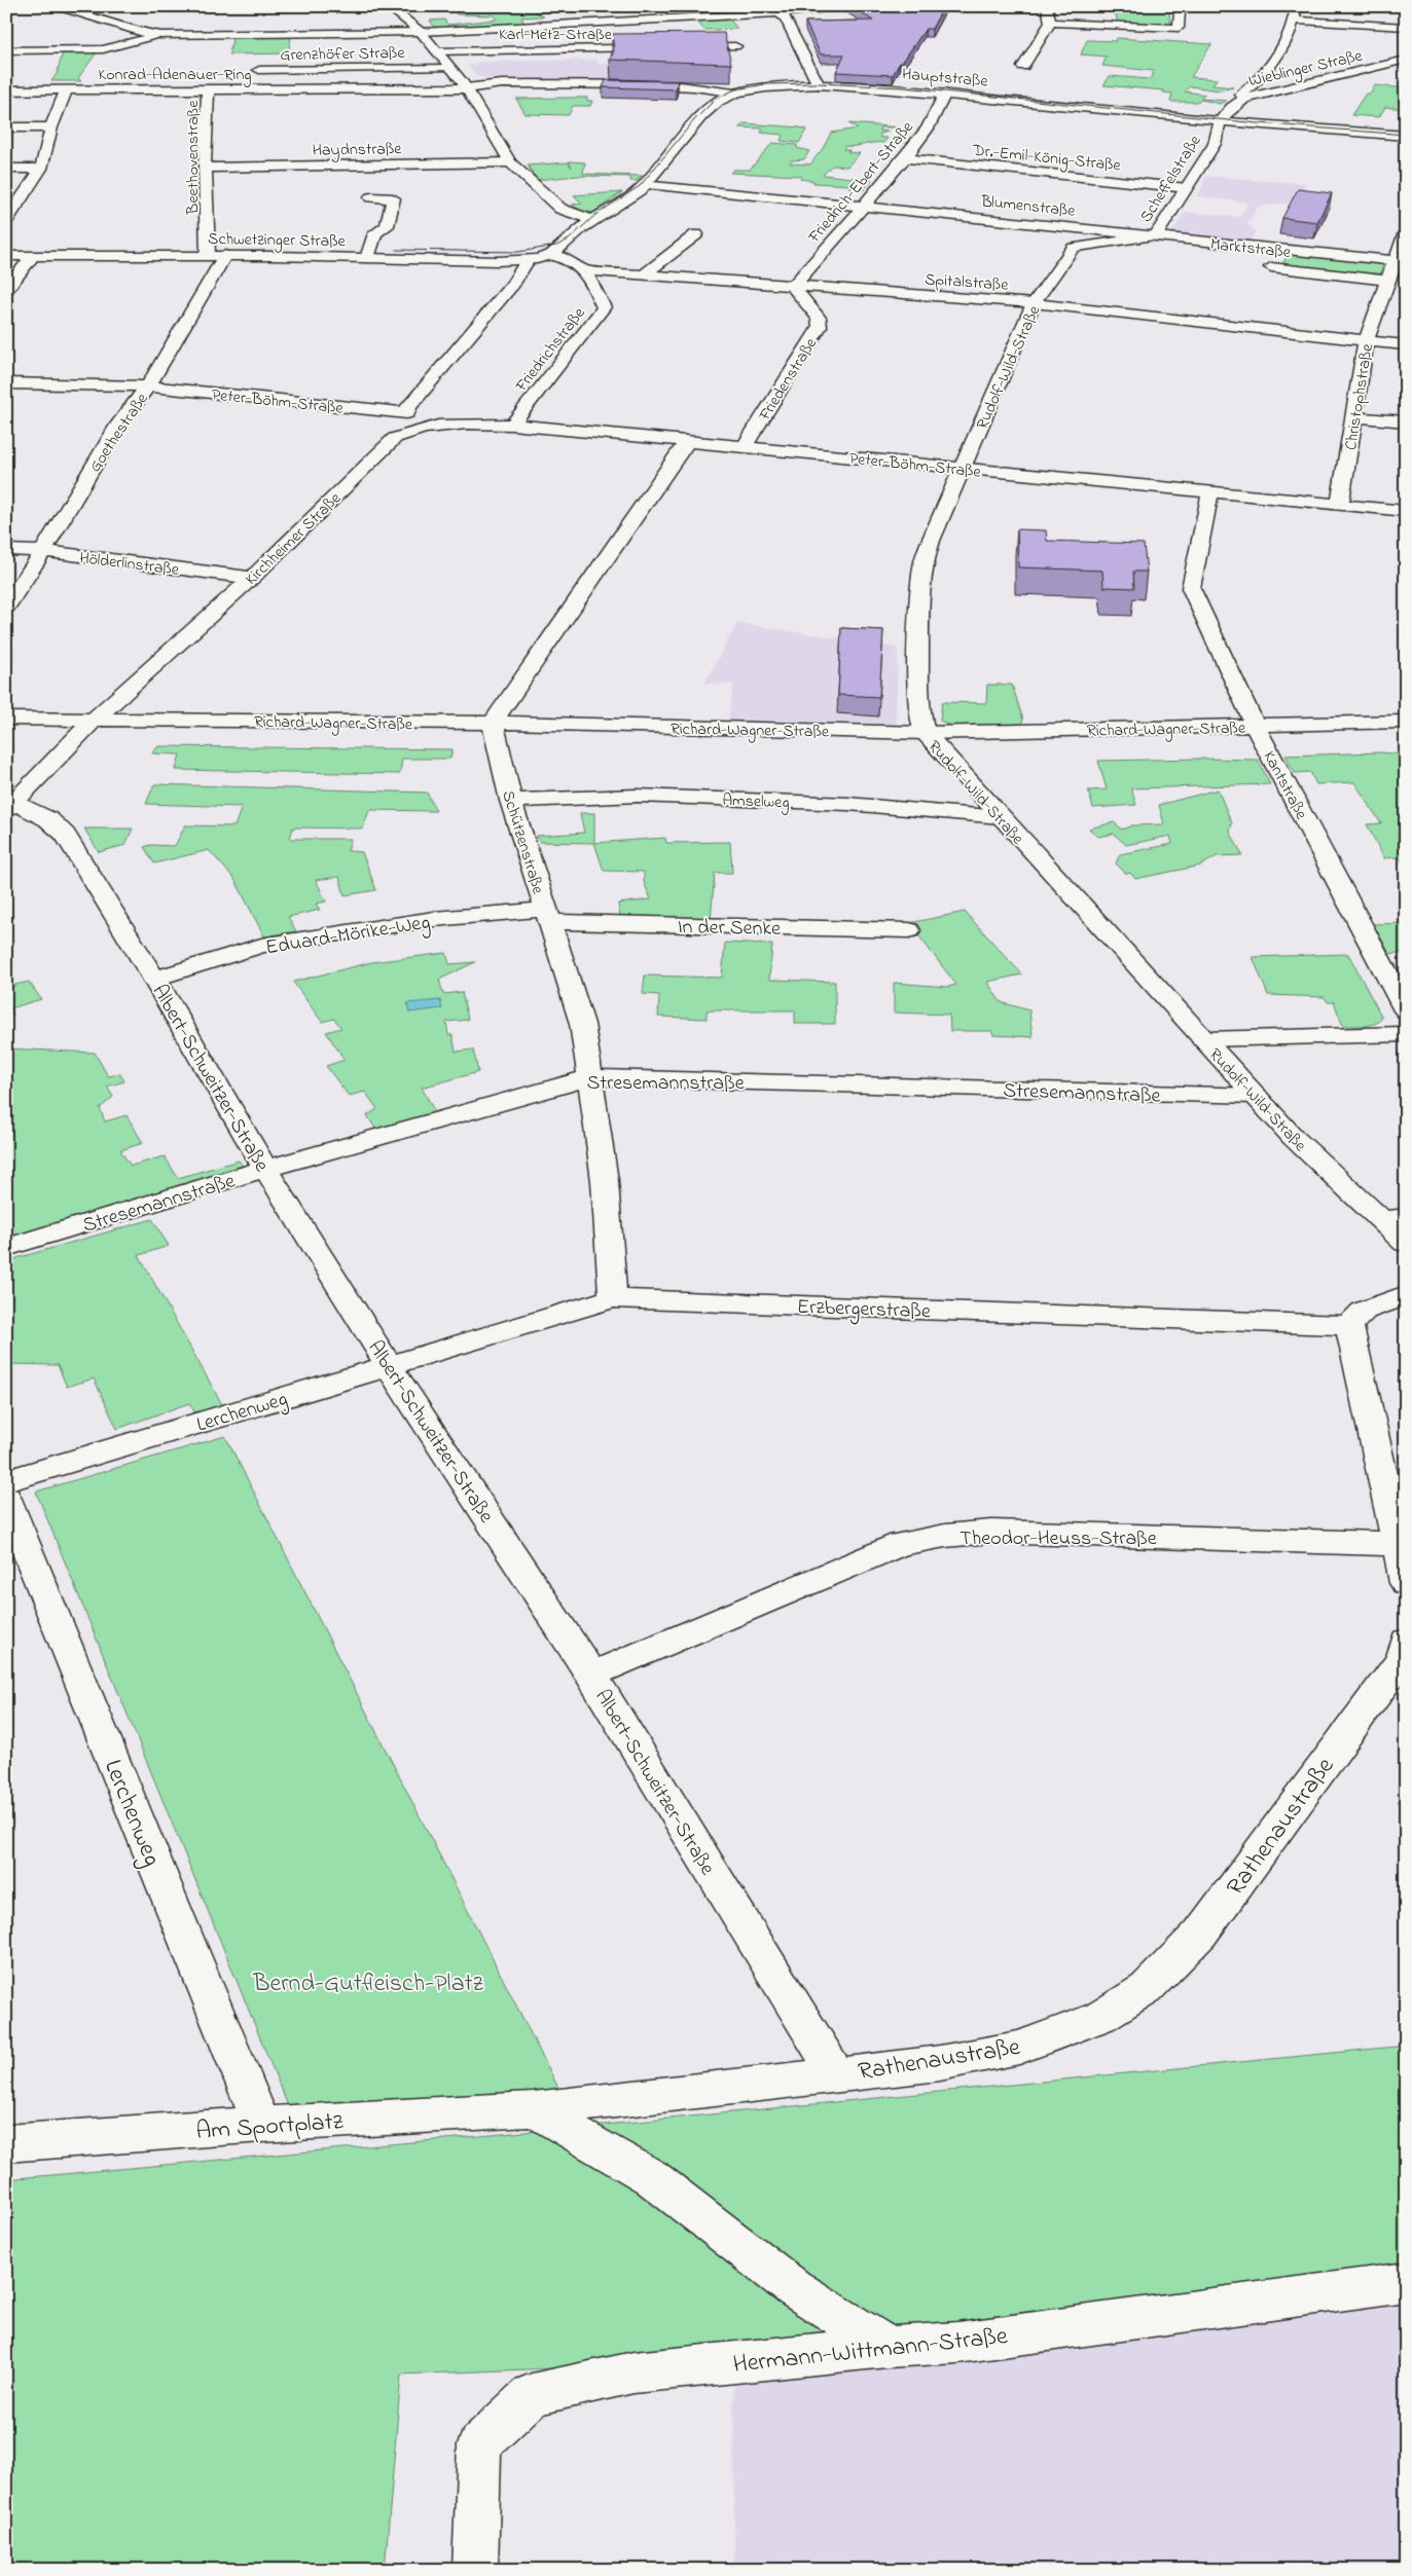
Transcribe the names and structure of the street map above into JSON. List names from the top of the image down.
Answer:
{
  "streets": {
    "street": [
      "Karl-Metz-Straße",
      "Grenzhöfer Straße",
      "Wieblinger Straße",
      "Konrad-Adenauer-Ring",
      "Hauptstraße",
      "Haydnstraße",
      "Dr.-Emil-König-Straße",
      "Beethovenstraße",
      "Scheffelstraße",
      "Friedrich-Ebert-Straße",
      "Blumenstraße",
      "Schwetzinger Straße",
      "Marktstraße",
      "Spitalstraße",
      "Friedrichstraße",
      "Rudolf-Wild-Straße",
      "Friedenstraße",
      "Christophstraße",
      "Peter-Böhm-Straße",
      "Goethestraße",
      "Kirchheimer Straße",
      "Hölderlinstraße",
      "Richard-Wagner-Straße",
      "Kantstraße",
      "Amselweg",
      "Schützenstraße",
      "In der Senke",
      "Eduard-Mörike-Weg",
      "Albert-Schweitzer-Straße",
      "Stresemannstraße",
      "Erzbergerstraße",
      "Lerchenweg",
      "Theodor-Heuss-Straße",
      "Rathenaustraße",
      "Am Sportplatz",
      "Hermann-Wittmann-Straße"
    ]
  },
  "crossings": [
    ["Karl-Metz-Straße", "Grenzhöfer Straße"],
    ["Grenzhöfer Straße", "Konrad-Adenauer-Ring"],
    ["Grenzhöfer Straße", "Hauptstraße"],
    ["Grenzhöfer Straße", "Haydnstraße"],
    ["Wieblinger Straße", "Hauptstraße"],
    ["Wieblinger Straße", "Scheffelstraße"],
    ["Konrad-Adenauer-Ring", "Hauptstraße"],
    ["Konrad-Adenauer-Ring", "Beethovenstraße"],
    ["Hauptstraße", "Scheffelstraße"],
    ["Hauptstraße", "Friedrich-Ebert-Straße"],
    ["Hauptstraße", "Blumenstraße"],
    ["Hauptstraße", "Schwetzinger Straße"],
    ["Haydnstraße", "Beethovenstraße"],
    ["Dr.-Emil-König-Straße", "Scheffelstraße"],
    ["Dr.-Emil-König-Straße", "Friedrich-Ebert-Straße"],
    ["Beethovenstraße", "Schwetzinger Straße"],
    ["Scheffelstraße", "Blumenstraße"],
    ["Scheffelstraße", "Rudolf-Wild-Straße"],
    ["Friedrich-Ebert-Straße", "Blumenstraße"],
    ["Friedrich-Ebert-Straße", "Spitalstraße"],
    ["Friedrich-Ebert-Straße", "Friedenstraße"],
    ["Blumenstraße", "Rudolf-Wild-Straße"],
    ["Blumenstraße", "Christophstraße"],
    ["Schwetzinger Straße", "Goethestraße"],
    ["Marktstraße", "Christophstraße"],
    ["Spitalstraße", "Friedrichstraße"],
    ["Spitalstraße", "Rudolf-Wild-Straße"],
    ["Spitalstraße", "Friedenstraße"],
    ["Spitalstraße", "Christophstraße"],
    ["Friedrichstraße", "Peter-Böhm-Straße"],
    ["Rudolf-Wild-Straße", "Peter-Böhm-Straße"],
    ["Rudolf-Wild-Straße", "Richard-Wagner-Straße"],
    ["Rudolf-Wild-Straße", "Amselweg"],
    ["Rudolf-Wild-Straße", "Stresemannstraße"],
    ["Friedenstraße", "Peter-Böhm-Straße"],
    ["Christophstraße", "Peter-Böhm-Straße"],
    ["Peter-Böhm-Straße", "Goethestraße"],
    ["Peter-Böhm-Straße", "Kirchheimer Straße"],
    ["Peter-Böhm-Straße", "Kantstraße"],
    ["Goethestraße", "Hölderlinstraße"],
    ["Kirchheimer Straße", "Hölderlinstraße"],
    ["Kirchheimer Straße", "Richard-Wagner-Straße"],
    ["Kirchheimer Straße", "Albert-Schweitzer-Straße"],
    ["Richard-Wagner-Straße", "Kantstraße"],
    ["Richard-Wagner-Straße", "Schützenstraße"],
    ["Amselweg", "Schützenstraße"],
    ["Schützenstraße", "In der Senke"],
    ["Schützenstraße", "Eduard-Mörike-Weg"],
    ["Schützenstraße", "Stresemannstraße"],
    ["Schützenstraße", "Erzbergerstraße"],
    ["In der Senke", "Eduard-Mörike-Weg"],
    ["Eduard-Mörike-Weg", "Albert-Schweitzer-Straße"],
    ["Albert-Schweitzer-Straße", "Stresemannstraße"],
    ["Albert-Schweitzer-Straße", "Erzbergerstraße"],
    ["Albert-Schweitzer-Straße", "Lerchenweg"],
    ["Albert-Schweitzer-Straße", "Theodor-Heuss-Straße"],
    ["Albert-Schweitzer-Straße", "Rathenaustraße"],
    ["Erzbergerstraße", "Lerchenweg"],
    ["Lerchenweg", "Am Sportplatz"],
    ["Rathenaustraße", "Am Sportplatz"]
  ],
  "parks": ["Bernd-Gutfleisch-Platz"]
}
